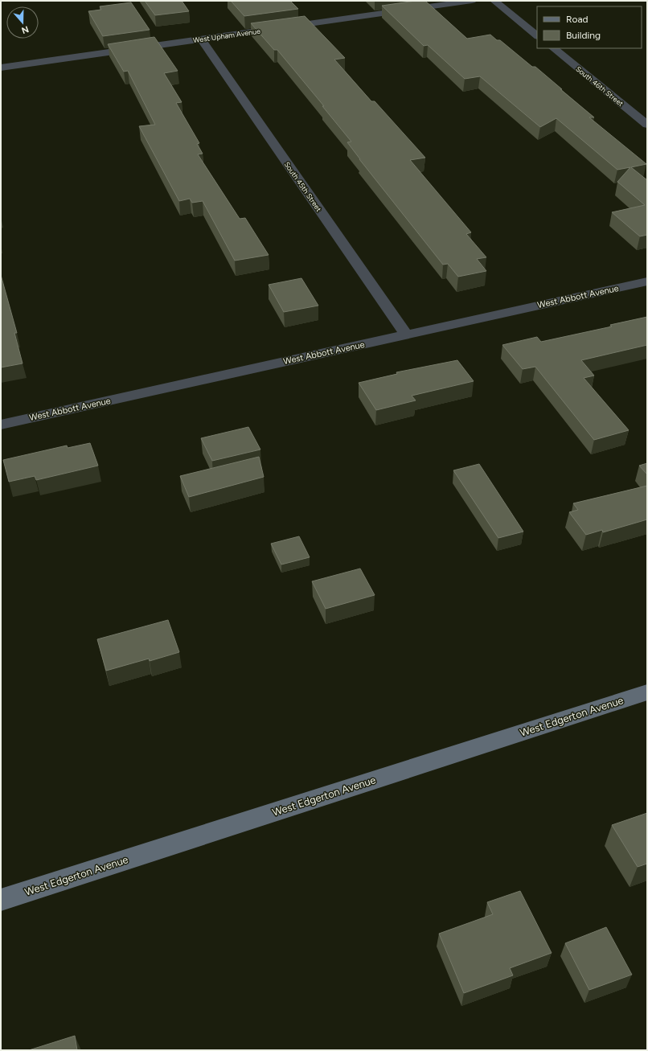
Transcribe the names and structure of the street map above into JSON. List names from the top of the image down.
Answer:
{
  "streets": {
    "street": [
      "West Upham Avenue",
      "South 46th Street",
      "South 45th Street",
      "West Abbott Avenue",
      "West Edgerton Avenue"
    ]
  },
  "crossings": [
    ["West Upham Avenue", "South 45th Street"],
    ["South 45th Street", "West Abbott Avenue"]
  ],
  "legend": ["Road", "Building"],
  "north": "bottom"
}
